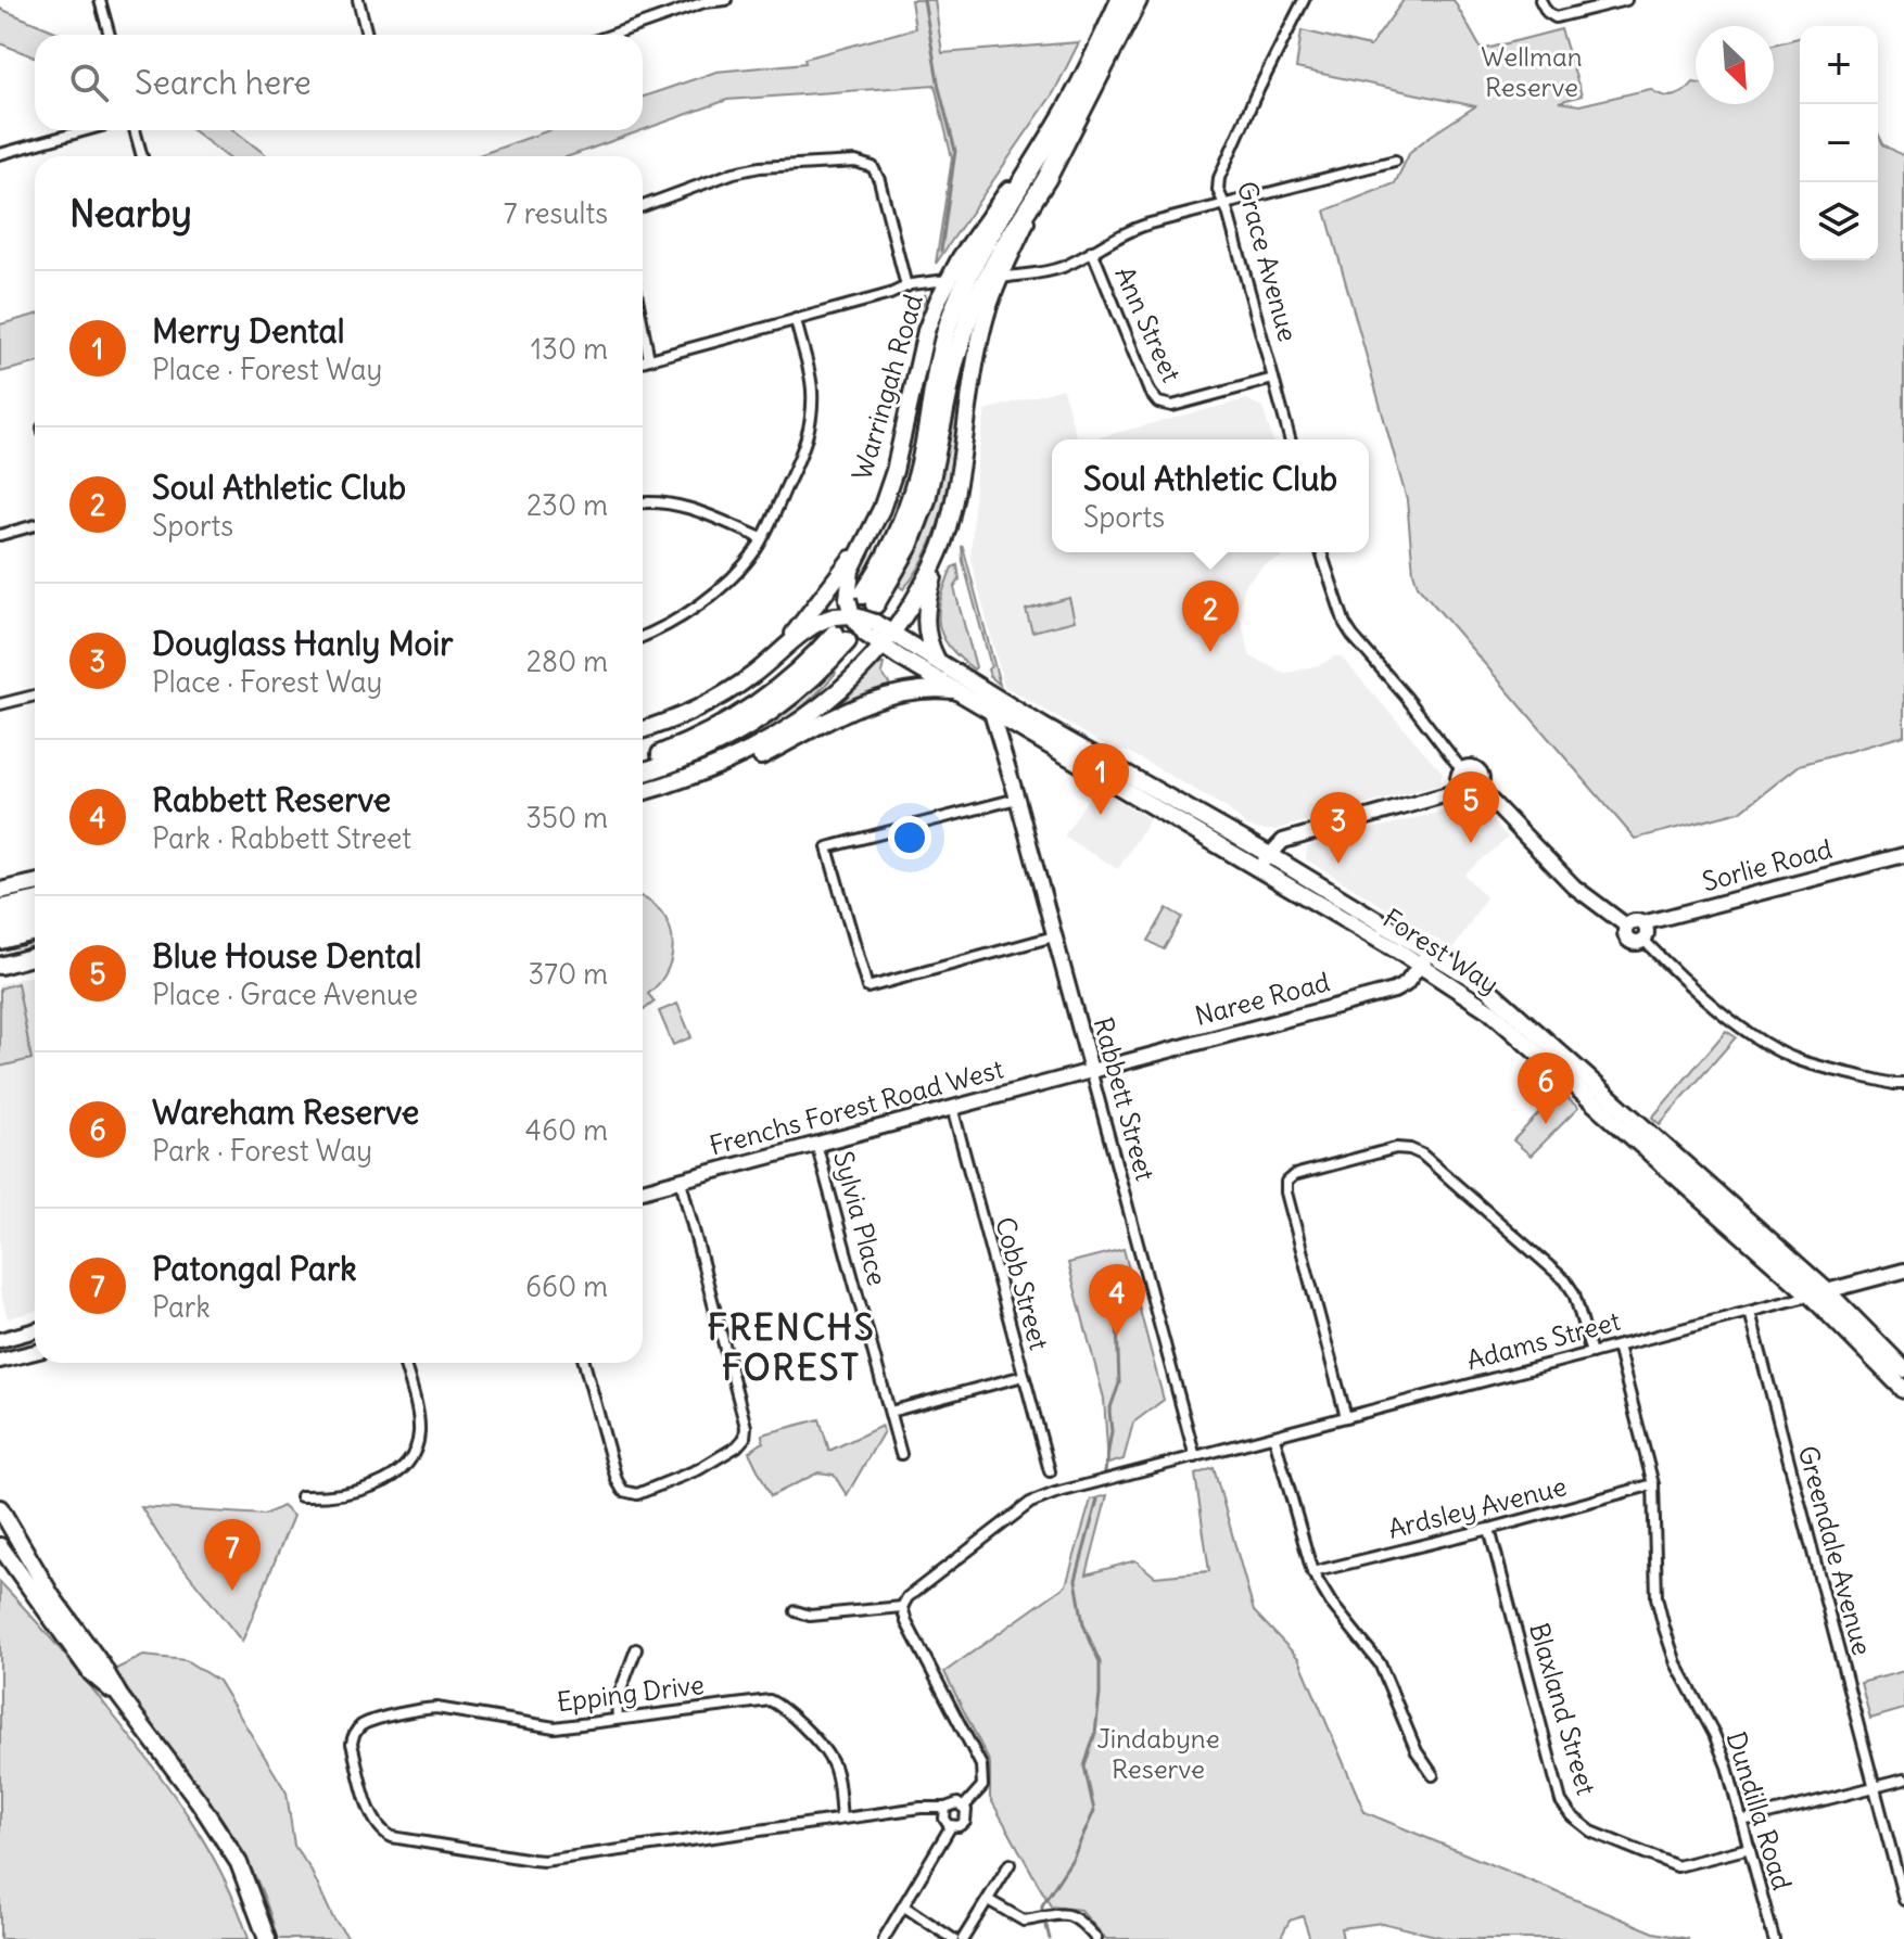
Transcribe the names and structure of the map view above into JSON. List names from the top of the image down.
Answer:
{
  "streets": {
    "highway": ["Warringah Road"],
    "main road": ["Forest Way"],
    "street": [
      "Grace Avenue",
      "Ann Street",
      "Sorlie Road",
      "Naree Road",
      "Rabbett Street",
      "Frenchs Forest Road West",
      "Sylvia Place",
      "Cobb Street",
      "Adams Street",
      "Ardsley Avenue",
      "Greendale Avenue",
      "Epping Drive",
      "Blaxland Street",
      "Dundilla Road"
    ]
  },
  "crossings": [
    ["Grace Avenue", "Ann Street"],
    ["Warringah Road", "Forest Way"],
    ["Forest Way", "Naree Road"],
    ["Forest Way", "Rabbett Street"],
    ["Forest Way", "Adams Street"],
    ["Naree Road", "Rabbett Street"],
    ["Naree Road", "Frenchs Forest Road West"],
    ["Rabbett Street", "Frenchs Forest Road West"],
    ["Rabbett Street", "Adams Street"],
    ["Frenchs Forest Road West", "Sylvia Place"],
    ["Frenchs Forest Road West", "Cobb Street"],
    ["Adams Street", "Greendale Avenue"],
    ["Adams Street", "Dundilla Road"],
    ["Ardsley Avenue", "Blaxland Street"],
    ["Ardsley Avenue", "Dundilla Road"],
    ["Blaxland Street", "Dundilla Road"]
  ],
  "districts": ["FRENCHS FOREST"],
  "parks": ["Wellman Reserve", "Jindabyne Reserve"],
  "north": "bottom right",
  "page": {
    "map_buttons": ["+", "−"],
    "search": "Search here",
    "heading": ["Nearby", "7 results"],
    "list": [
      {
        "mark": "1",
        "name": "Merry Dental",
        "note": "Place · Forest Way",
        "value": "130 m"
      },
      {
        "mark": "2",
        "name": "Soul Athletic Club",
        "note": "Sports",
        "value": "230 m"
      },
      {
        "mark": "3",
        "name": "Douglass Hanly Moir",
        "note": "Place · Forest Way",
        "value": "280 m"
      },
      {
        "mark": "4",
        "name": "Rabbett Reserve",
        "note": "Park · Rabbett Street",
        "value": "350 m"
      },
      {
        "mark": "5",
        "name": "Blue House Dental",
        "note": "Place · Grace Avenue",
        "value": "370 m"
      },
      {
        "mark": "6",
        "name": "Wareham Reserve",
        "note": "Park · Forest Way",
        "value": "460 m"
      },
      {
        "mark": "7",
        "name": "Patongal Park",
        "note": "Park",
        "value": "660 m"
      }
    ],
    "popup": ["Soul Athletic Club", "Sports"],
    "pins": [
      "2",
      "1",
      "5",
      "3",
      "6",
      "4",
      "7"
    ]
  }
}
